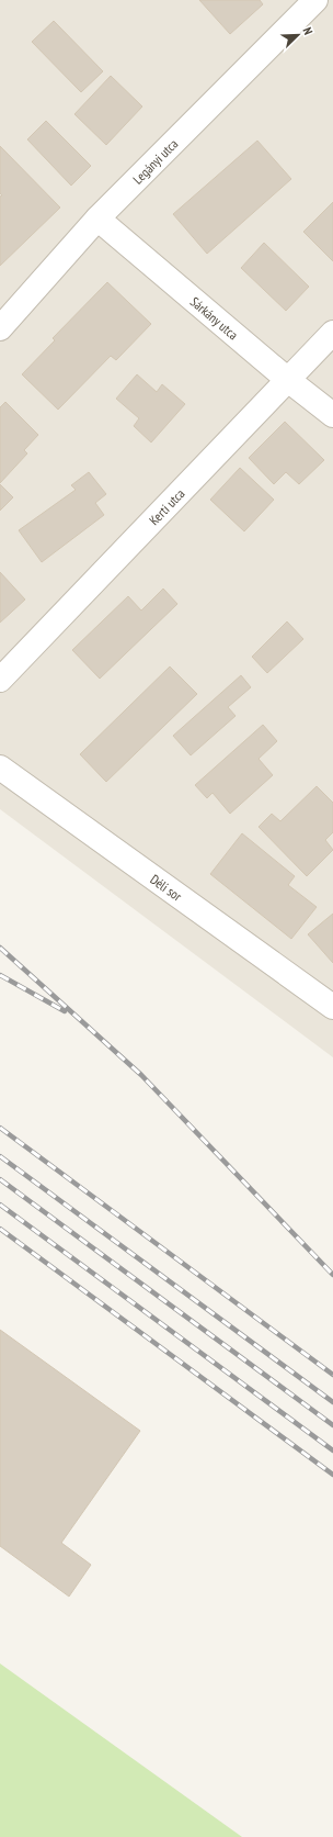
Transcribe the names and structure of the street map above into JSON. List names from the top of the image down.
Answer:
{
  "streets": {
    "street": [
      "Legányi utca",
      "Sárkány utca",
      "Kerti utca",
      "Déli sor"
    ]
  },
  "crossings": [
    ["Legányi utca", "Sárkány utca"],
    ["Sárkány utca", "Kerti utca"]
  ],
  "north": "top right"
}
